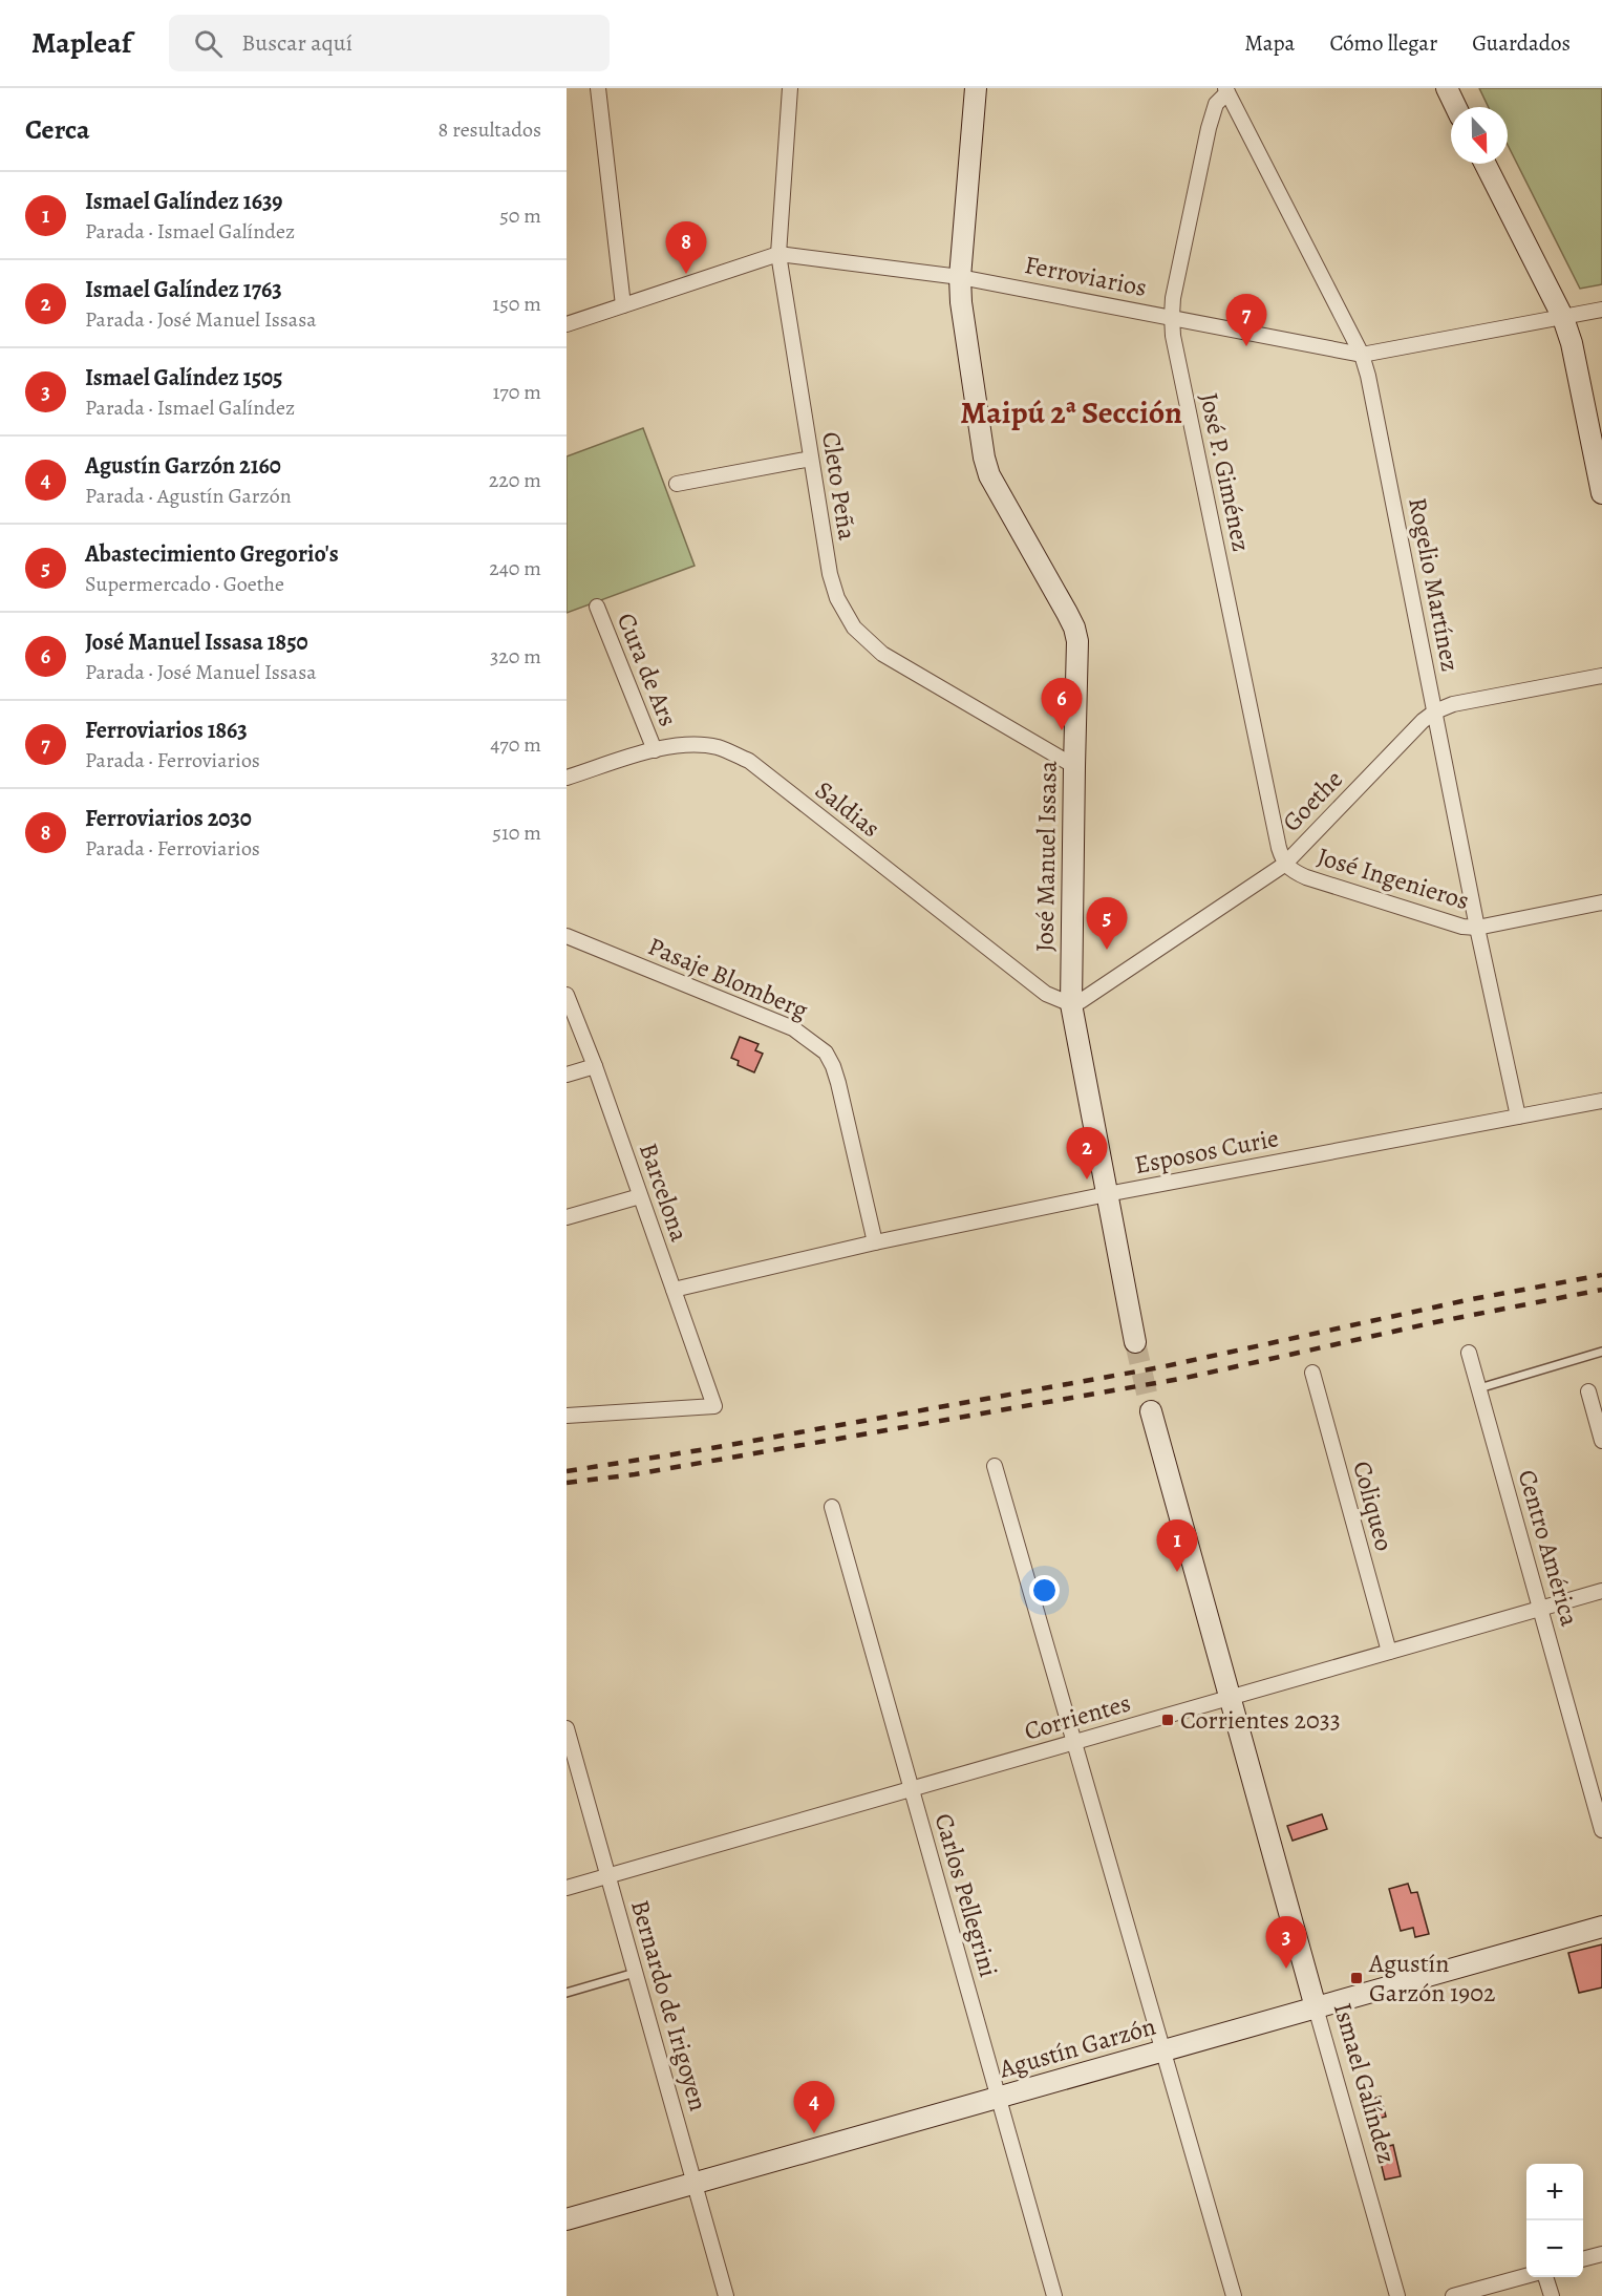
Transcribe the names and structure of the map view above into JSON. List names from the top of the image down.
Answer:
{
  "streets": {
    "main road": ["José Manuel Issasa", "Agustín Garzón", "Ismael Galíndez"],
    "street": [
      "Ferroviarios",
      "José P. Giménez",
      "Cleto Peña",
      "Rogelio Martínez",
      "Cura de Ars",
      "Goethe",
      "Saldias",
      "José Ingenieros",
      "Pasaje Blomberg",
      "Esposos Curie",
      "Barcelona",
      "Coliqueo",
      "Centro América",
      "Corrientes",
      "Carlos Pellegrini",
      "Bernardo de Irigoyen"
    ]
  },
  "crossings": [
    ["Ferroviarios", "José P. Giménez"],
    ["Ferroviarios", "Cleto Peña"],
    ["Ferroviarios", "Rogelio Martínez"],
    ["Ferroviarios", "José Manuel Issasa"],
    ["José P. Giménez", "Rogelio Martínez"],
    ["José P. Giménez", "Goethe"],
    ["José P. Giménez", "José Ingenieros"],
    ["Cleto Peña", "José Manuel Issasa"],
    ["Rogelio Martínez", "Goethe"],
    ["Rogelio Martínez", "José Ingenieros"],
    ["Rogelio Martínez", "Esposos Curie"],
    ["Cura de Ars", "Saldias"],
    ["Goethe", "Saldias"],
    ["Goethe", "José Manuel Issasa"],
    ["Goethe", "José Ingenieros"],
    ["Saldias", "José Manuel Issasa"],
    ["José Manuel Issasa", "Esposos Curie"],
    ["Pasaje Blomberg", "Esposos Curie"],
    ["Esposos Curie", "Barcelona"],
    ["Coliqueo", "Corrientes"],
    ["Centro América", "Corrientes"],
    ["Corrientes", "Carlos Pellegrini"],
    ["Corrientes", "Bernardo de Irigoyen"],
    ["Corrientes", "Ismael Galíndez"],
    ["Carlos Pellegrini", "Agustín Garzón"],
    ["Bernardo de Irigoyen", "Agustín Garzón"],
    ["Agustín Garzón", "Ismael Galíndez"]
  ],
  "districts": ["Maipú 2ª Sección"],
  "places": {
    "transit": ["Corrientes 2033", "Agustín Garzón 1902"]
  },
  "north": "bottom",
  "page": {
    "header": "Mapleaf",
    "search": "Buscar aquí",
    "nav": ["Mapa", "Cómo llegar", "Guardados"],
    "heading": ["Cerca", "8 resultados"],
    "list": [
      {
        "mark": "1",
        "name": "Ismael Galíndez 1639",
        "note": "Parada · Ismael Galíndez",
        "value": "50 m"
      },
      {
        "mark": "2",
        "name": "Ismael Galíndez 1763",
        "note": "Parada · José Manuel Issasa",
        "value": "150 m"
      },
      {
        "mark": "3",
        "name": "Ismael Galíndez 1505",
        "note": "Parada · Ismael Galíndez",
        "value": "170 m"
      },
      {
        "mark": "4",
        "name": "Agustín Garzón 2160",
        "note": "Parada · Agustín Garzón",
        "value": "220 m"
      },
      {
        "mark": "5",
        "name": "Abastecimiento Gregorio's",
        "note": "Supermercado · Goethe",
        "value": "240 m"
      },
      {
        "mark": "6",
        "name": "José Manuel Issasa 1850",
        "note": "Parada · José Manuel Issasa",
        "value": "320 m"
      },
      {
        "mark": "7",
        "name": "Ferroviarios 1863",
        "note": "Parada · Ferroviarios",
        "value": "470 m"
      },
      {
        "mark": "8",
        "name": "Ferroviarios 2030",
        "note": "Parada · Ferroviarios",
        "value": "510 m"
      }
    ],
    "pins": [
      "8",
      "7",
      "6",
      "5",
      "2",
      "1",
      "3",
      "4"
    ],
    "map_buttons": ["+", "−"]
  }
}
